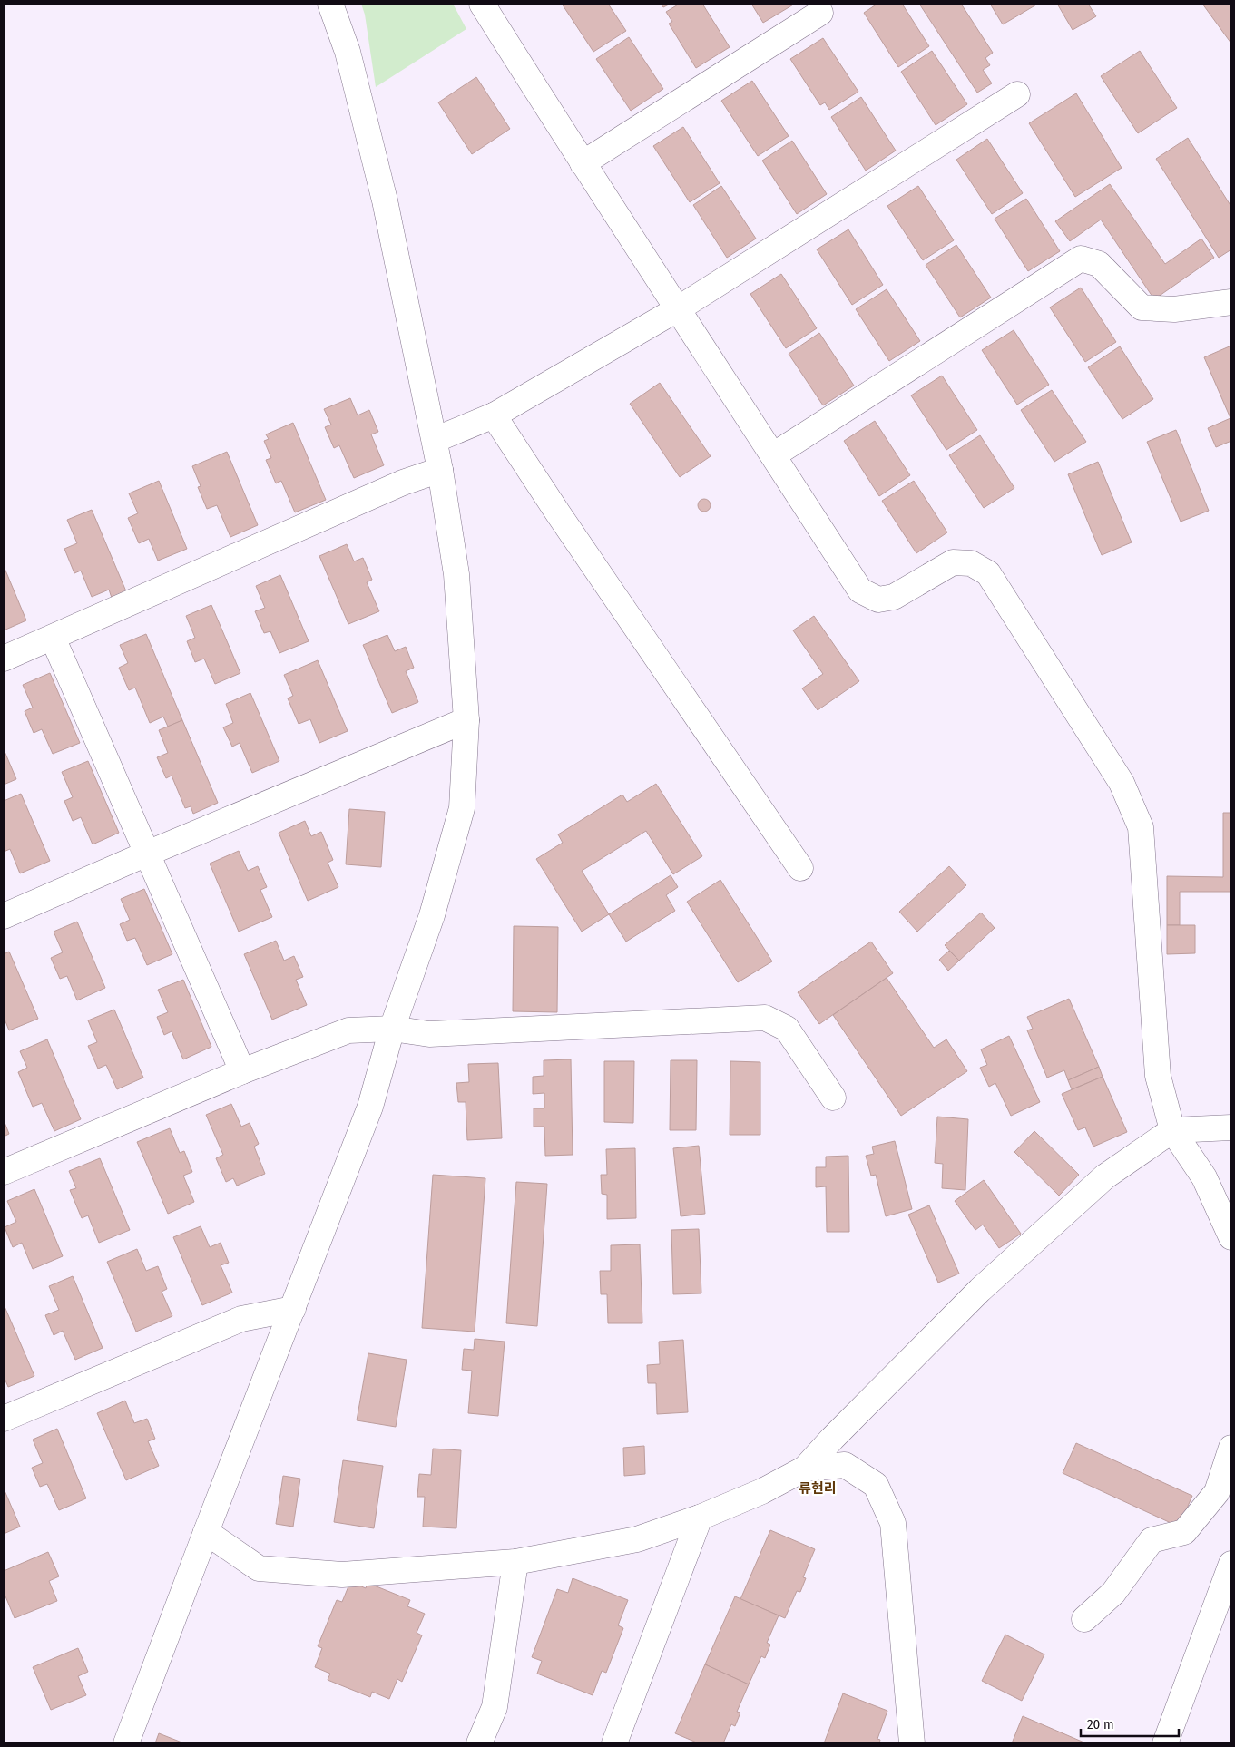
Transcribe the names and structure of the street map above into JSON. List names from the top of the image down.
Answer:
{
  "districts": ["류현리"],
  "scale_bar": "20 m"
}
